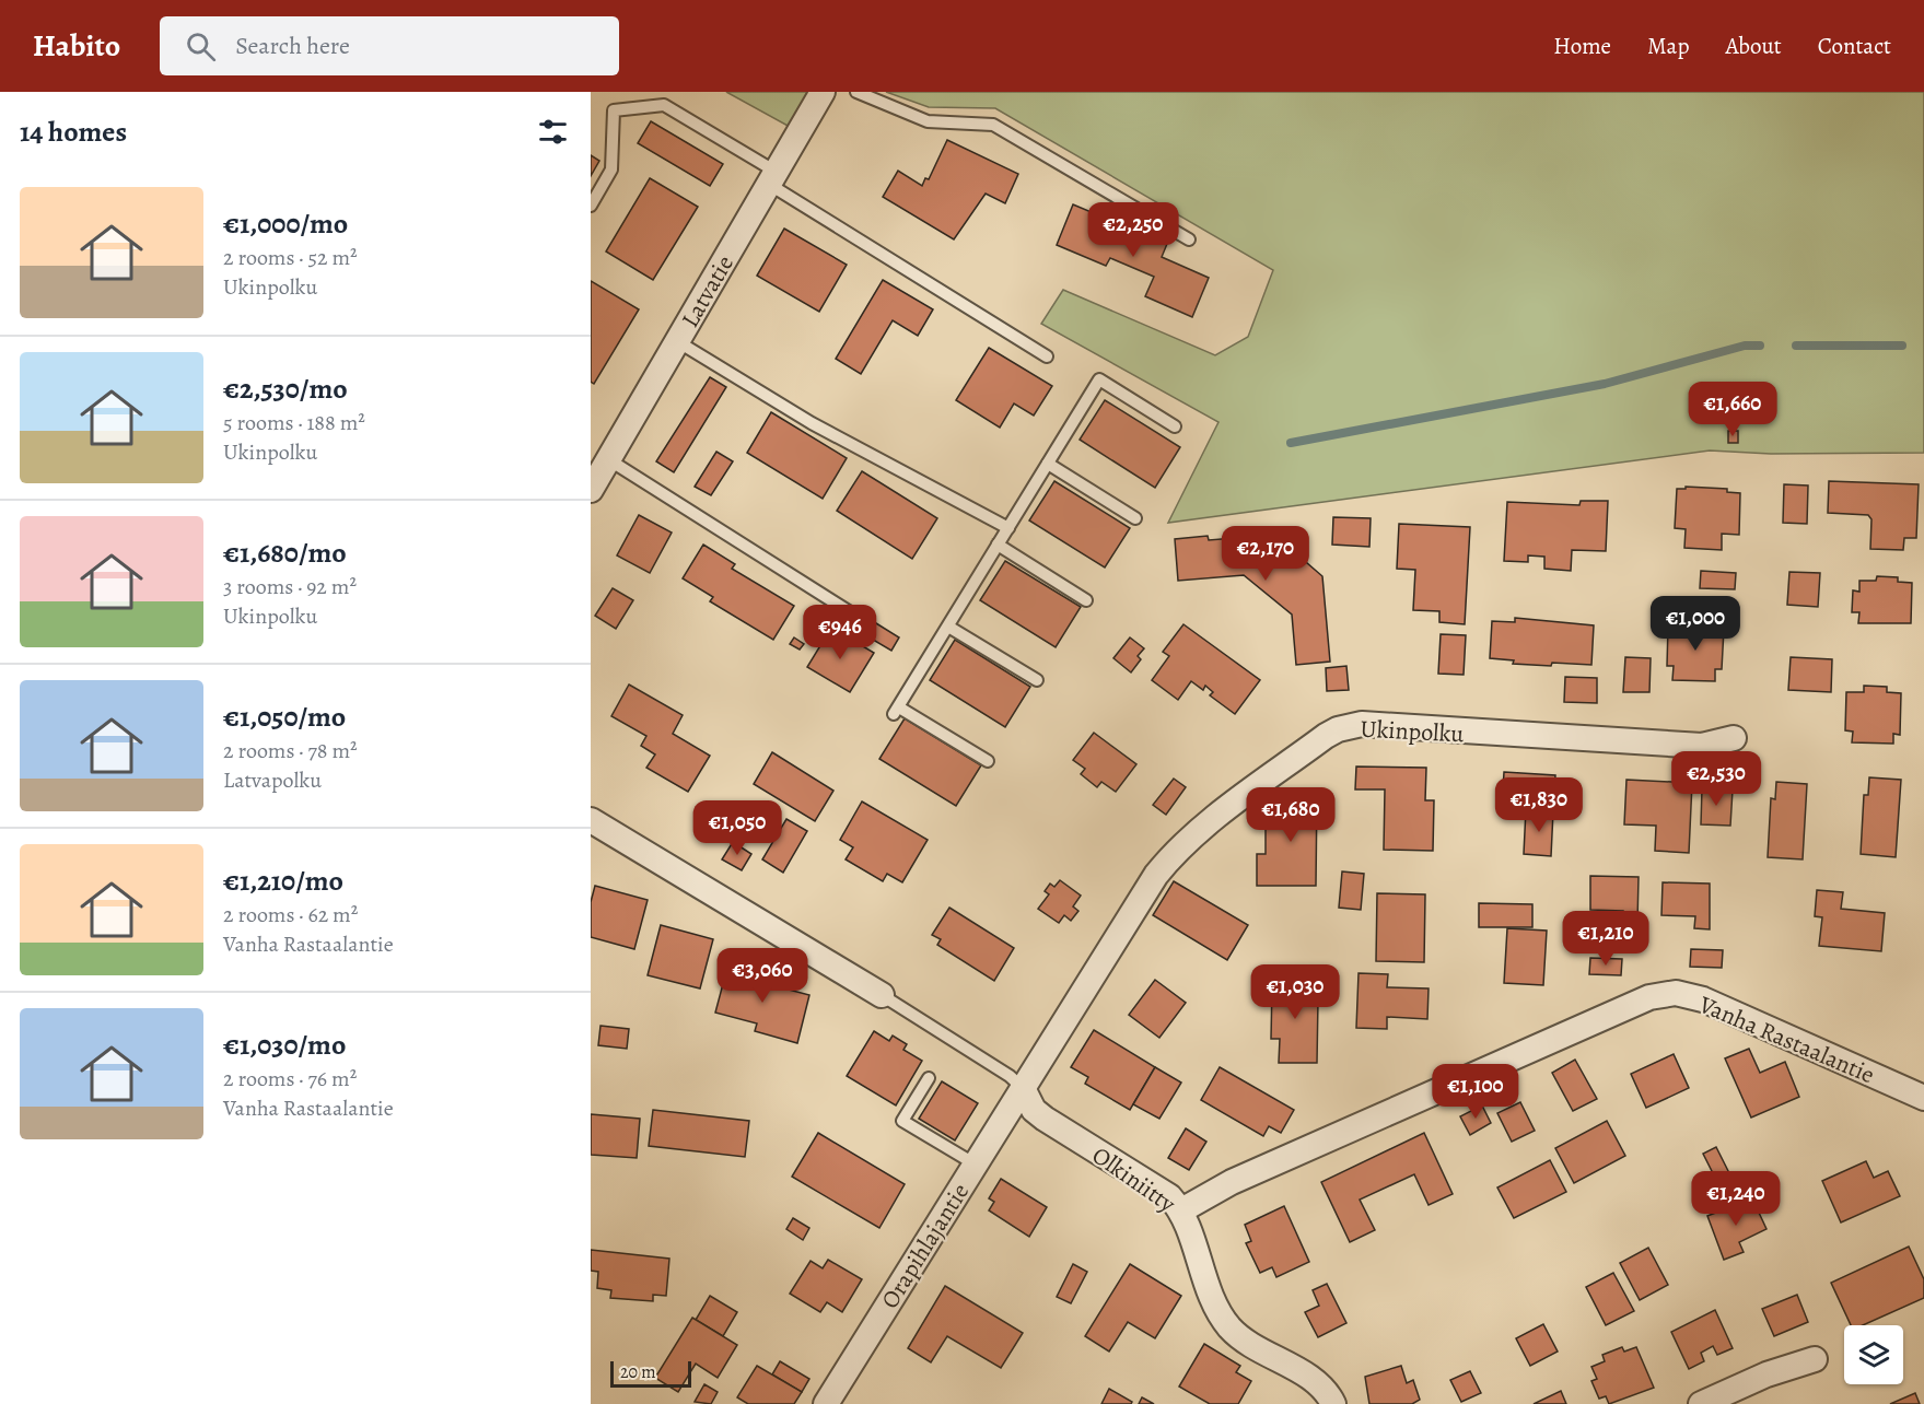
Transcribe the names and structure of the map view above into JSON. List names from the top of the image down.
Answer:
{
  "streets": {
    "street": [
      "Latvatie",
      "Ukinpolku",
      "Vanha Rastaalantie",
      "Olkiniitty",
      "Orapihlajantie"
    ]
  },
  "crossings": [
    ["Ukinpolku", "Olkiniitty"],
    ["Ukinpolku", "Orapihlajantie"],
    ["Vanha Rastaalantie", "Olkiniitty"],
    ["Olkiniitty", "Orapihlajantie"]
  ],
  "scale_bar": "20 m",
  "page": {
    "header": "Habito",
    "search": "Search here",
    "nav": [
      "Home",
      "Map",
      "About",
      "Contact"
    ],
    "heading": "14 homes",
    "list": [
      {
        "name": "€1,000/mo",
        "note": "2 rooms · 52 m² · Ukinpolku"
      },
      {
        "name": "€2,530/mo",
        "note": "5 rooms · 188 m² · Ukinpolku"
      },
      {
        "name": "€1,680/mo",
        "note": "3 rooms · 92 m² · Ukinpolku"
      },
      {
        "name": "€1,050/mo",
        "note": "2 rooms · 78 m² · Latvapolku"
      },
      {
        "name": "€1,210/mo",
        "note": "2 rooms · 62 m² · Vanha Rastaalantie"
      },
      {
        "name": "€1,030/mo",
        "note": "2 rooms · 76 m² · Vanha Rastaalantie"
      }
    ],
    "price": [
      "€2,250",
      "€1,660",
      "€2,170",
      "€1,000",
      "€946",
      "€2,530",
      "€1,830",
      "€1,680",
      "€1,050",
      "€1,210",
      "€3,060",
      "€1,030",
      "€1,100",
      "€1,240"
    ],
    "scale": "20 m"
  }
}
